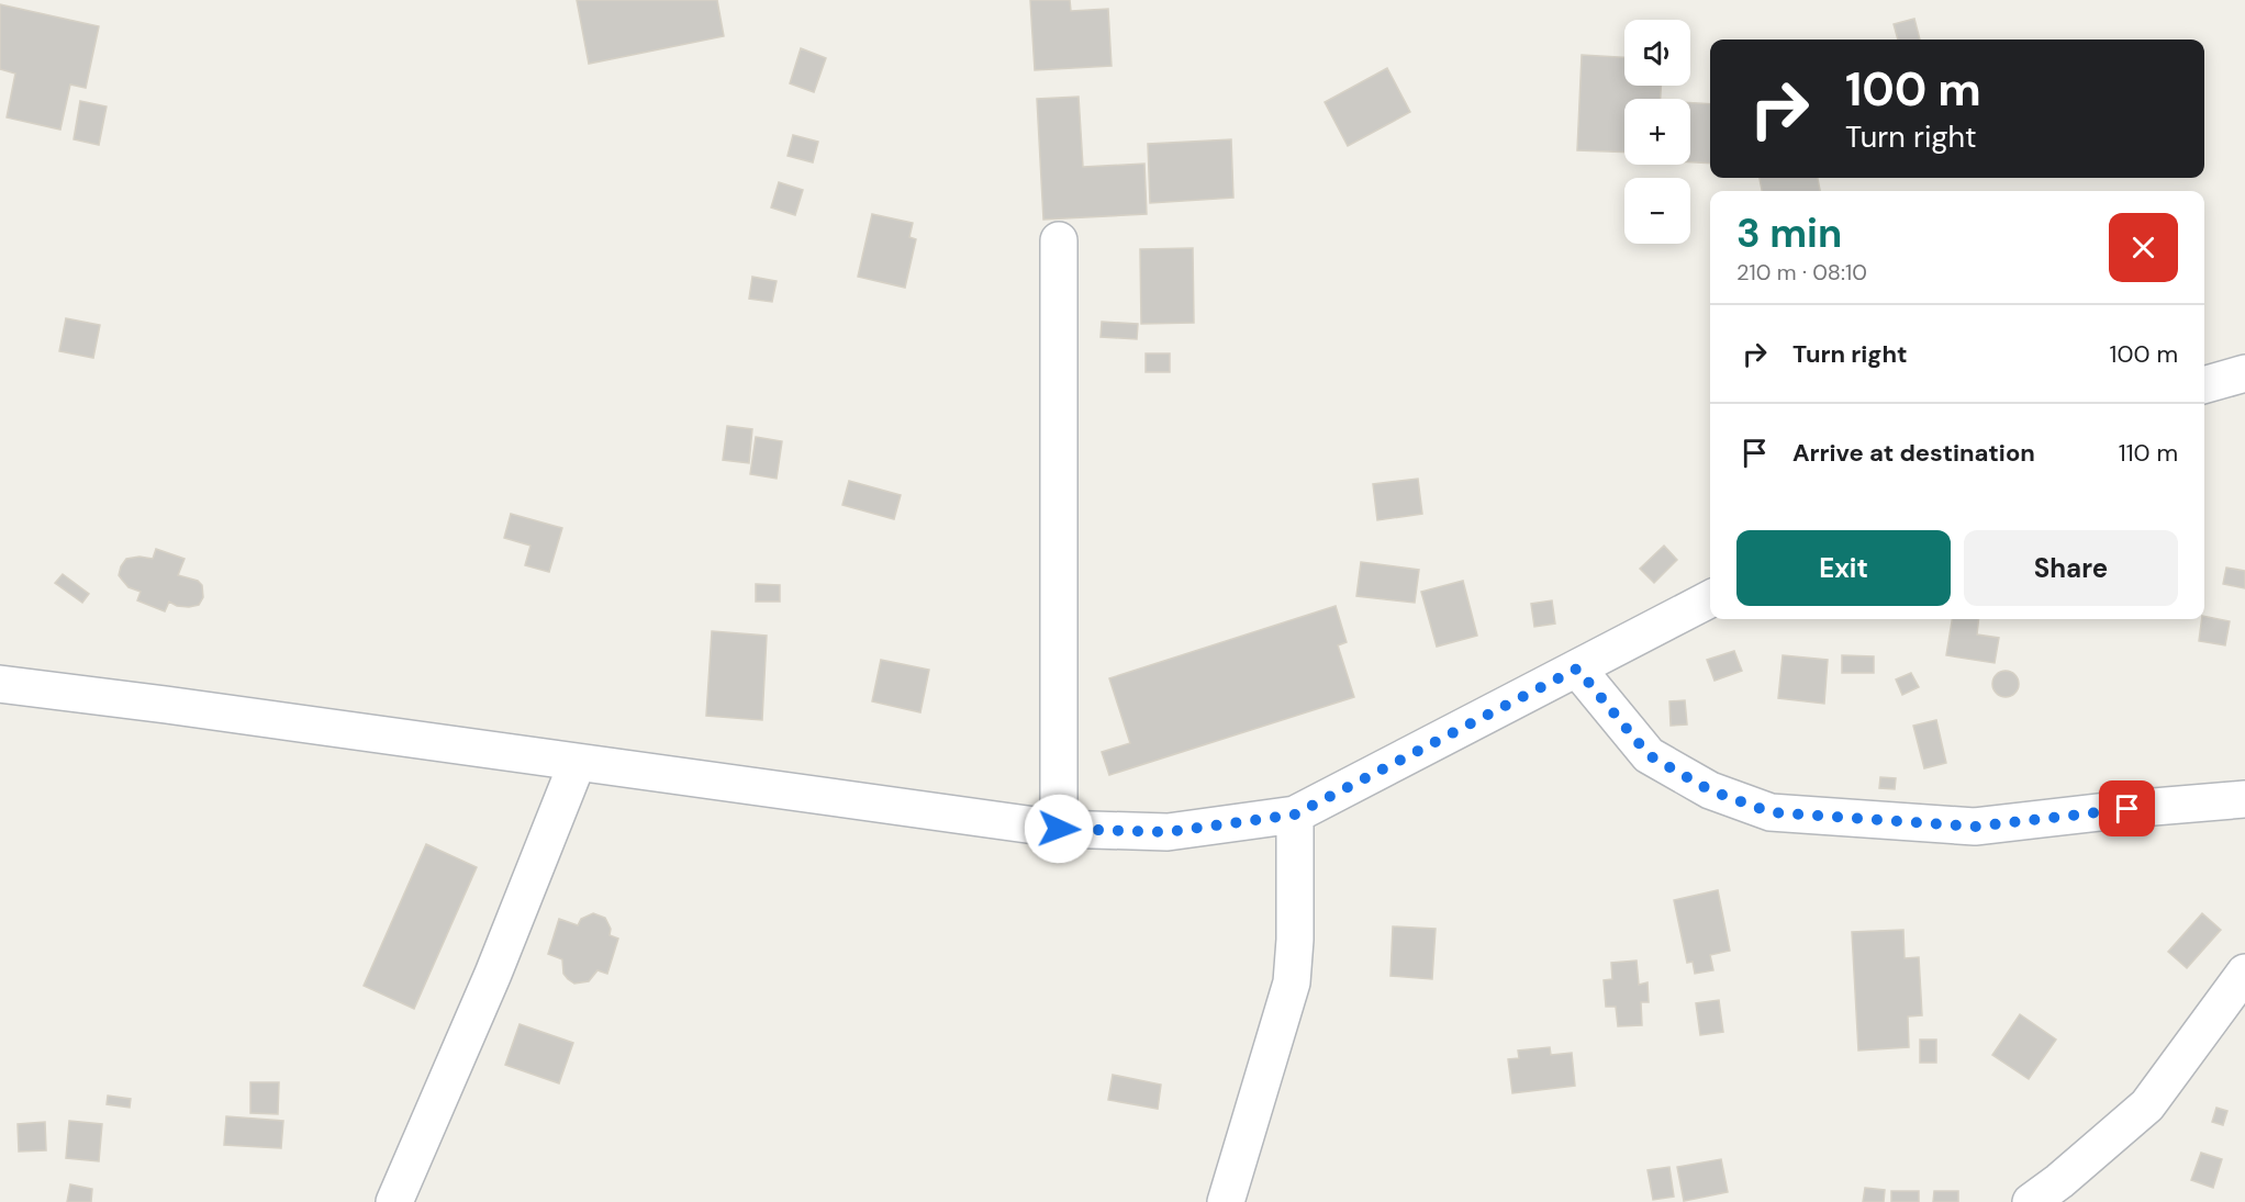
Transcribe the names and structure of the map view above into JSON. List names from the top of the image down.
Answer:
{
  "page": {
    "map_buttons": ["+", "−"],
    "turn": ["100 m", "Turn right"],
    "heading": ["3 min", "210 m · 08:10"],
    "list": [
      {
        "name": "Turn right",
        "value": "100 m"
      },
      {
        "name": "Arrive at destination",
        "value": "110 m"
      }
    ],
    "buttons": ["Exit", "Share"]
  }
}
